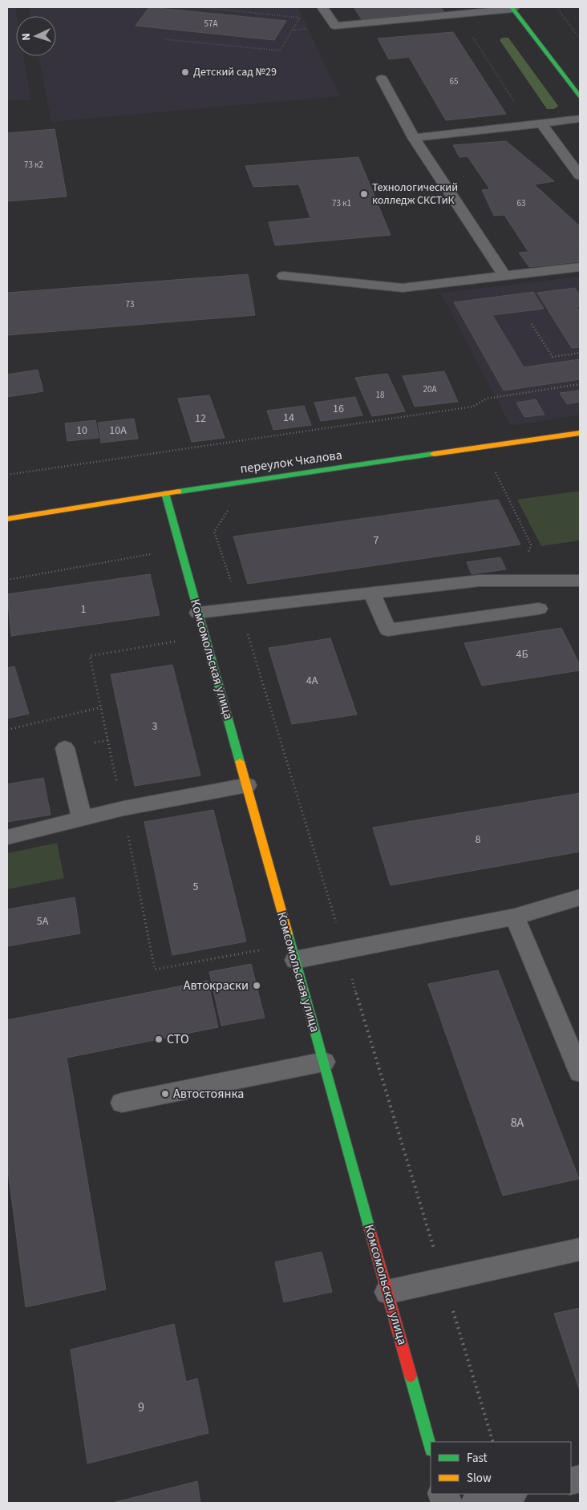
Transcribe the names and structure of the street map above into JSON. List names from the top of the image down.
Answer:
{
  "streets": {
    "street": ["переулок Чкалова", "Комсомольская улица"]
  },
  "crossings": [
    ["переулок Чкалова", "Комсомольская улица"]
  ],
  "places": [
    "Детский сад №29",
    "Технологический колледж СКСТиК",
    "Автокраски",
    "СТО",
    "Автостоянка"
  ],
  "house_numbers": [
    "57А",
    "65",
    "73 к2",
    "73 к1",
    "63",
    "73",
    "20А",
    "18",
    "16",
    "14",
    "12",
    "10",
    "10А",
    "7",
    "1",
    "4Б",
    "4А",
    "3",
    "8",
    "5",
    "5А",
    "8А",
    "9"
  ],
  "legend": ["Fast", "Slow"],
  "north": "left"
}
